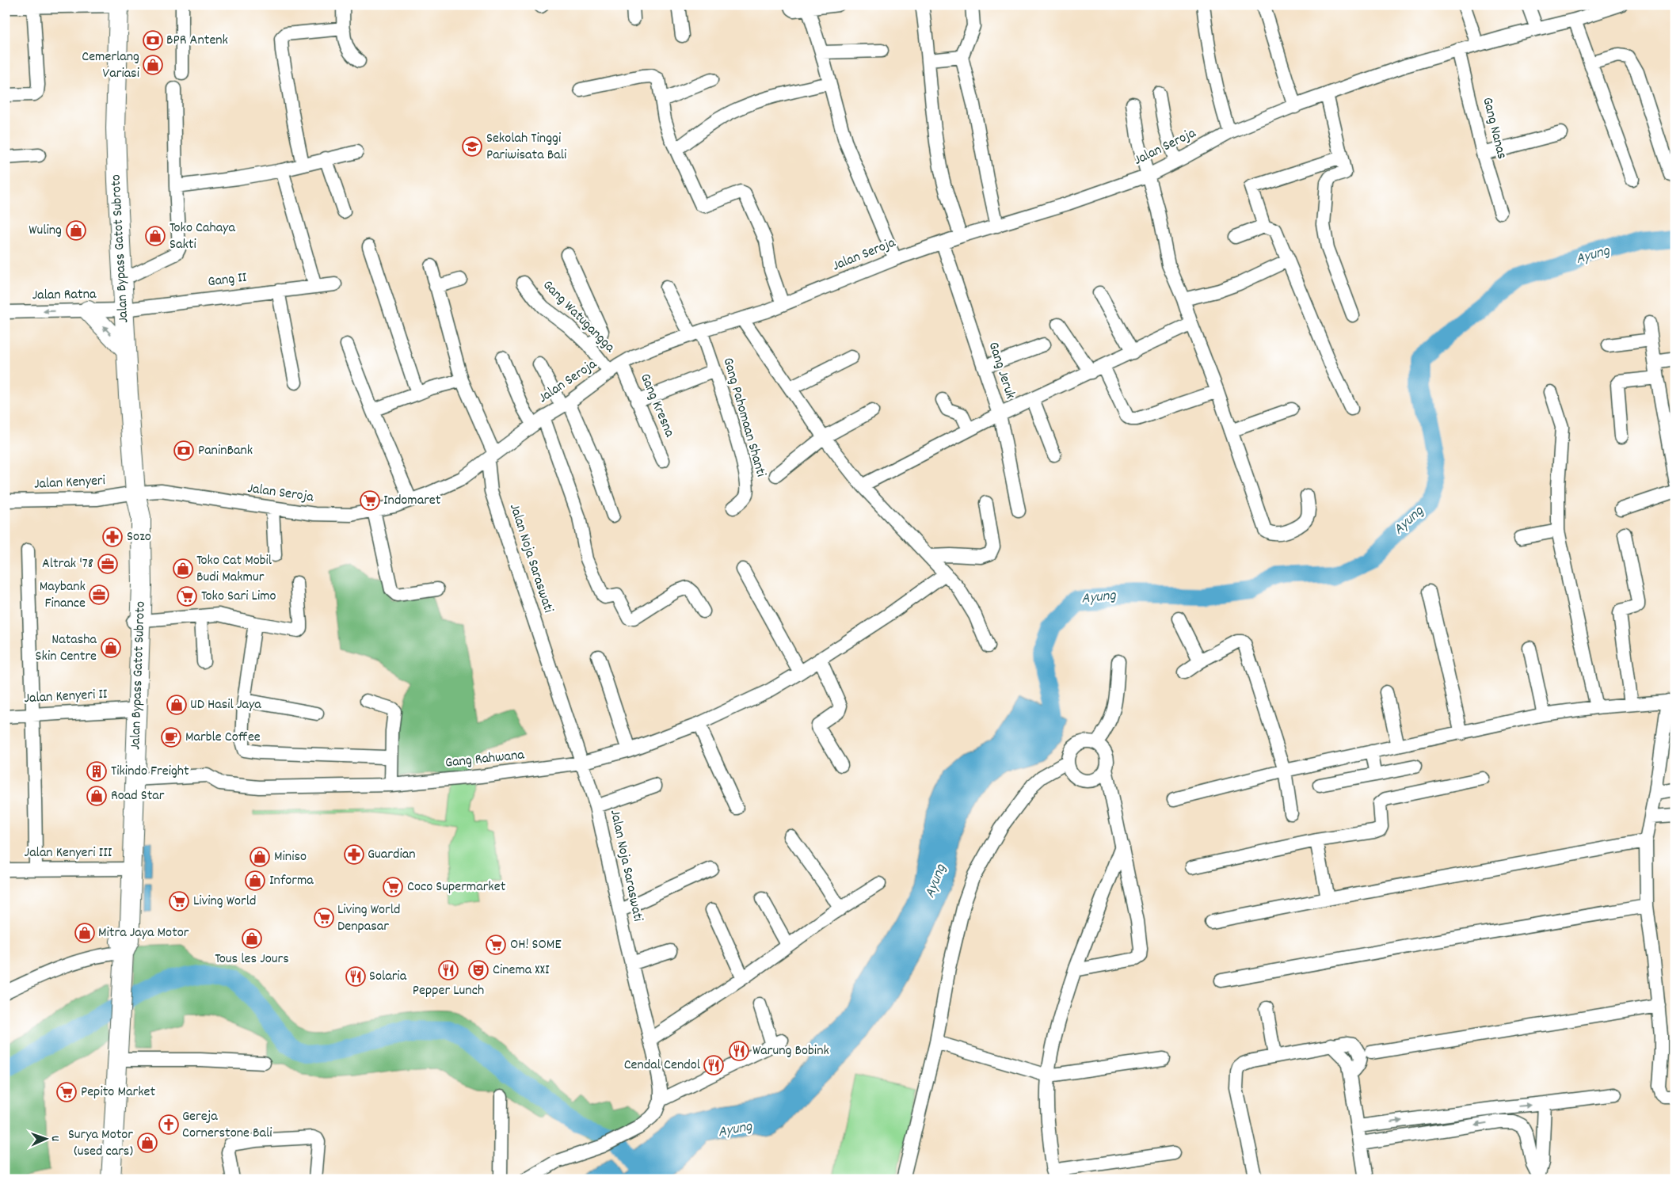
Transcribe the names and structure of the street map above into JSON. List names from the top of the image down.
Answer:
{
  "streets": {
    "highway": ["Jalan Bypass Gatot Subroto"],
    "street": [
      "Gang Nanas",
      "Jalan Seroja",
      "Gang II",
      "Jalan Ratna",
      "Gang Watugangga",
      "Gang Jeruk",
      "Gang Kresna",
      "Gang Pahomaan Shanti",
      "Jalan Kenyeri",
      "Jalan Noja Saraswati",
      "Jalan Kenyeri II",
      "Gang Rahwana",
      "Jalan Kenyeri III"
    ]
  },
  "crossings": [
    ["Gang Nanas", "Jalan Seroja"],
    ["Jalan Seroja", "Jalan Bypass Gatot Subroto"],
    ["Jalan Seroja", "Gang Watugangga"],
    ["Jalan Seroja", "Gang Jeruk"],
    ["Jalan Seroja", "Gang Kresna"],
    ["Jalan Seroja", "Gang Pahomaan Shanti"],
    ["Jalan Seroja", "Jalan Kenyeri"],
    ["Jalan Seroja", "Jalan Noja Saraswati"],
    ["Jalan Bypass Gatot Subroto", "Gang II"],
    ["Jalan Bypass Gatot Subroto", "Jalan Ratna"],
    ["Jalan Bypass Gatot Subroto", "Jalan Kenyeri"],
    ["Jalan Bypass Gatot Subroto", "Jalan Kenyeri II"],
    ["Jalan Bypass Gatot Subroto", "Gang Rahwana"],
    ["Jalan Bypass Gatot Subroto", "Jalan Kenyeri III"],
    ["Gang II", "Jalan Ratna"],
    ["Jalan Noja Saraswati", "Gang Rahwana"]
  ],
  "one_way": ["Jalan Ratna"],
  "water": ["Ayung"],
  "places": {
    "bank": ["BPR Antenk", "PaninBank"],
    "shop": [
      "Cemerlang Variasi",
      "Wuling",
      "Toko Cahaya Sakti",
      "Toko Cat Mobil Budi Makmur",
      "Natasha Skin Centre",
      "UD Hasil Jaya",
      "Road Star",
      "Miniso",
      "Informa",
      "Mitra Jaya Motor",
      "Tous les Jours",
      "Surya Motor (used cars)"
    ],
    "school or university": ["Sekolah Tinggi Pariwisata Bali"],
    "supermarket": [
      "Indomaret",
      "Toko Sari Limo",
      "Coco Supermarket",
      "Living World",
      "Living World Denpasar",
      "OH! SOME",
      "Pepito Market"
    ],
    "pharmacy": ["Sozo", "Guardian"],
    "office": ["Altrak '78", "Maybank Finance"],
    "cafe": ["Marble Coffee"],
    "building": ["Tikindo Freight"],
    "restaurant": [
      "Pepper Lunch",
      "Solaria",
      "Warung Bobink",
      "Cendal Cendol"
    ],
    "theatre": ["Cinema XXI"],
    "church": ["Gereja Cornerstone Bali"]
  },
  "north": "right"
}
